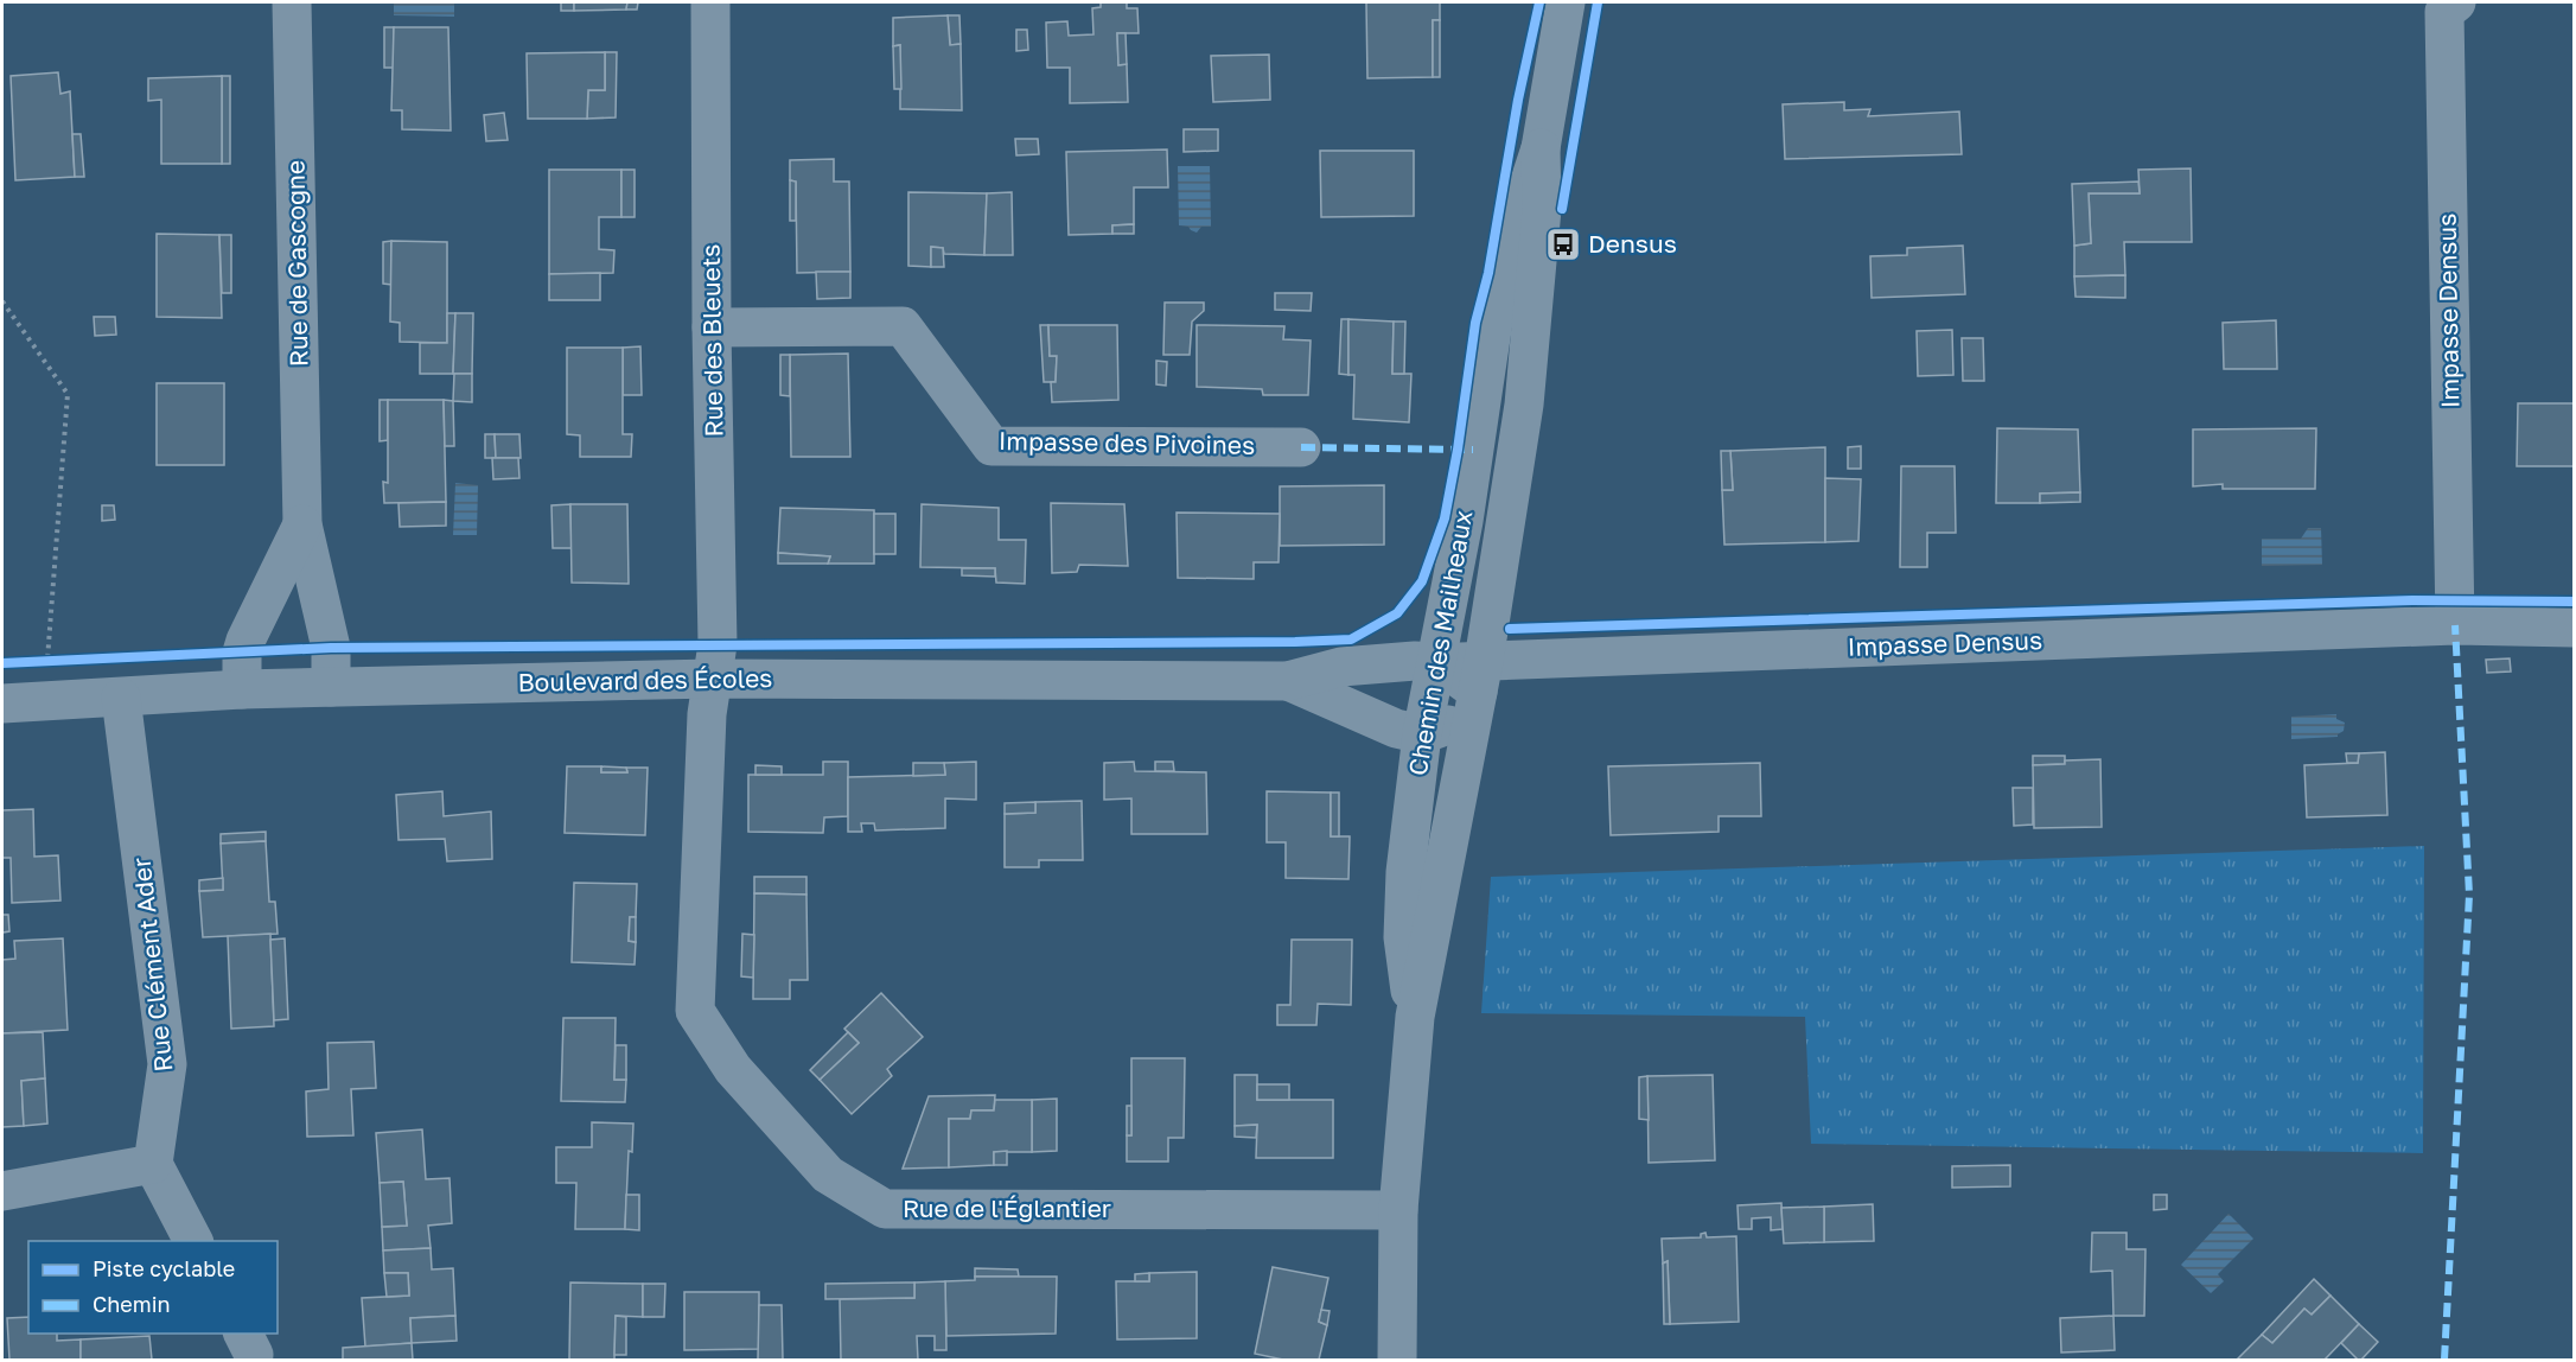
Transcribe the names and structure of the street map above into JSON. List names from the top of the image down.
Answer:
{
  "streets": {
    "street": [
      "Rue de Gascogne",
      "Impasse Densus",
      "Rue des Bleuets",
      "Impasse des Pivoines",
      "Chemin des Mailheaux",
      "Boulevard des Écoles",
      "Rue Clément Ader",
      "Rue de l'Églantier"
    ]
  },
  "crossings": [
    ["Rue de Gascogne", "Boulevard des Écoles"],
    ["Impasse Densus", "Chemin des Mailheaux"],
    ["Impasse Densus", "Boulevard des Écoles"],
    ["Rue des Bleuets", "Impasse des Pivoines"],
    ["Rue des Bleuets", "Boulevard des Écoles"],
    ["Rue des Bleuets", "Rue de l'Églantier"],
    ["Chemin des Mailheaux", "Boulevard des Écoles"],
    ["Chemin des Mailheaux", "Rue de l'Églantier"],
    ["Boulevard des Écoles", "Rue Clément Ader"],
    ["Boulevard des Écoles", "Rue de l'Églantier"]
  ],
  "places": {
    "bus stop": ["Densus"]
  },
  "legend": ["Piste cyclable", "Chemin"]
}
